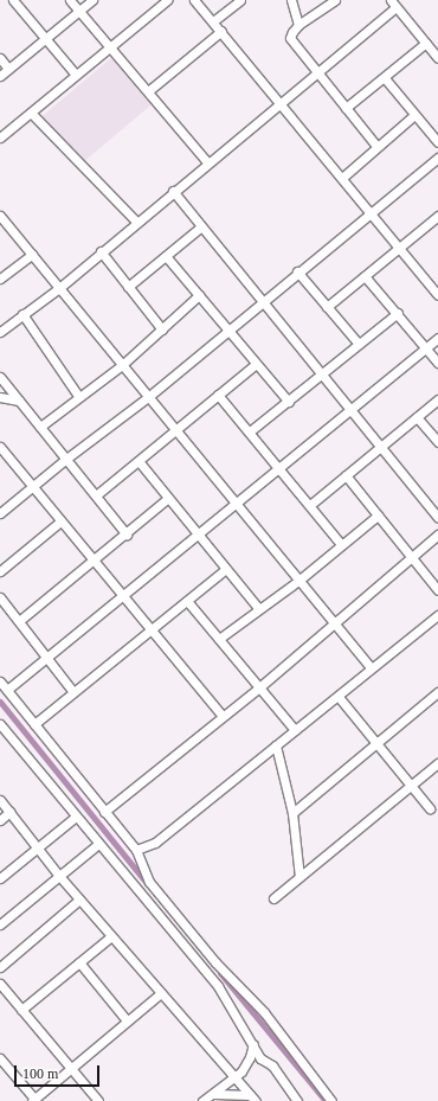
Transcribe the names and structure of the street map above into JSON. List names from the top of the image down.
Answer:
{
  "scale_bar": "100 m"
}
